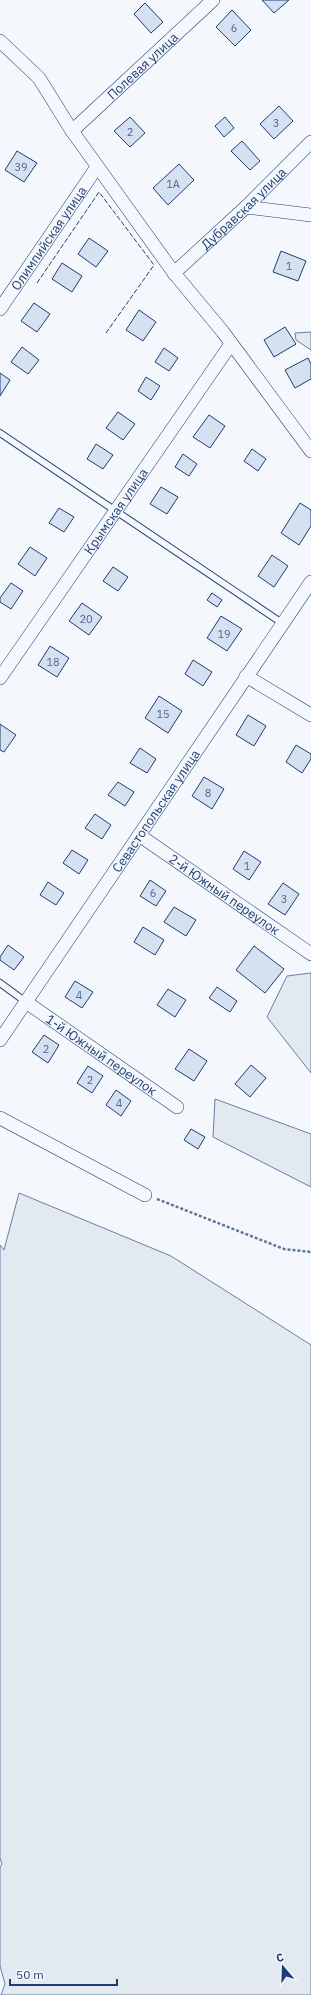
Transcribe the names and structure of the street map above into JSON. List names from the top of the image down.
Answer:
{
  "streets": {
    "street": [
      "Полевая улица",
      "Дубравская улица",
      "Олимпийская улица",
      "Крымская улица",
      "Севастопольская улица",
      "2-й Южный переулок",
      "1-й Южный переулок"
    ]
  },
  "crossings": [
    ["Севастопольская улица", "2-й Южный переулок"],
    ["Севастопольская улица", "1-й Южный переулок"]
  ],
  "house_numbers": [
    "6",
    "3",
    "2",
    "39",
    "1А",
    "1",
    "20",
    "19",
    "18",
    "15",
    "8",
    "1",
    "6",
    "3",
    "4",
    "2",
    "2",
    "4"
  ],
  "scale_bar": "50 m",
  "north": "top"
}
